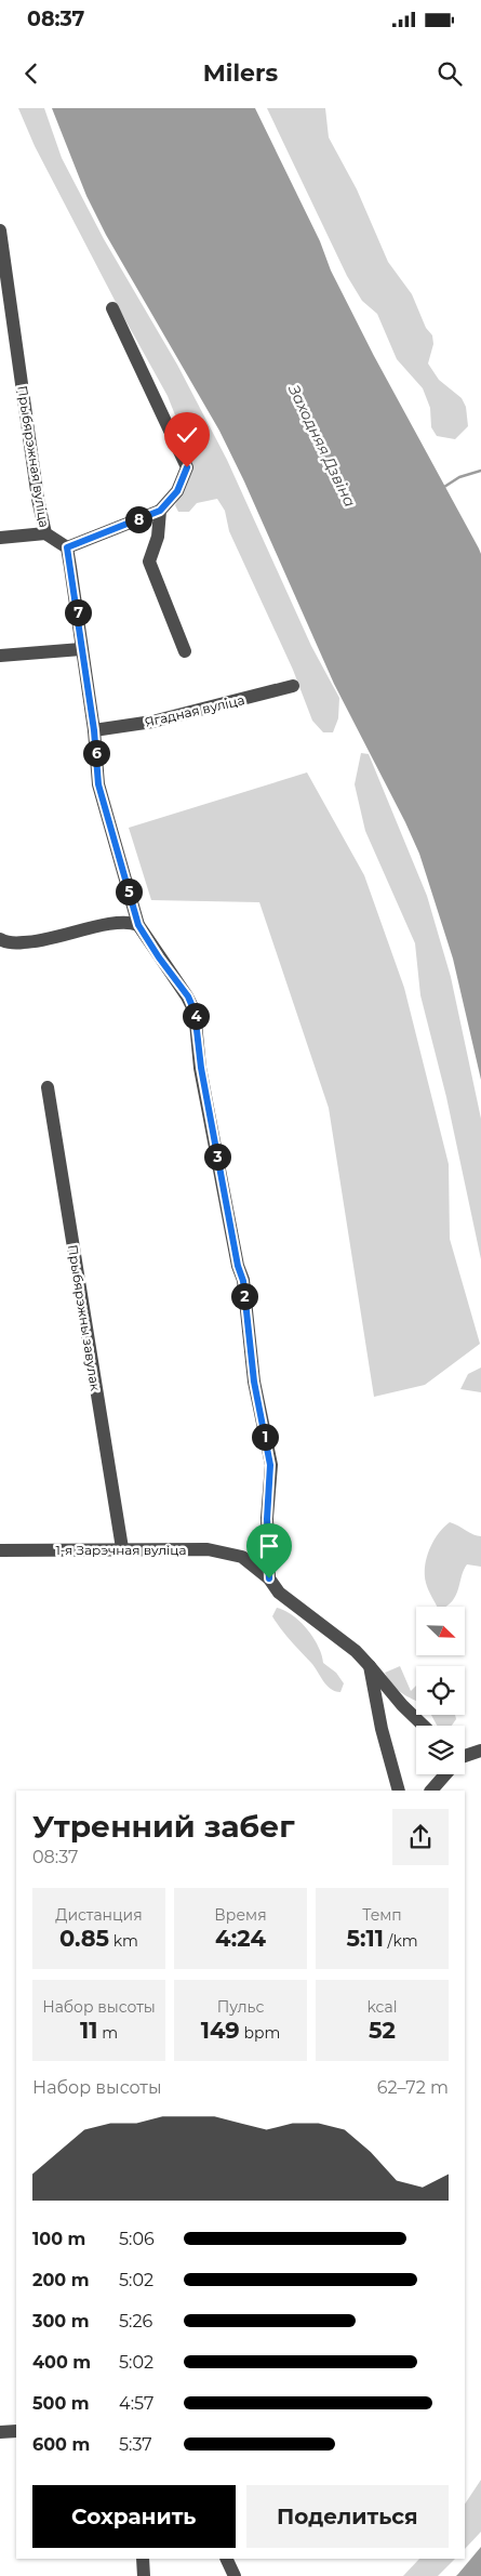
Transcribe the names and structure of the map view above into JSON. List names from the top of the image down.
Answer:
{
  "streets": {
    "street": [
      "Прыбярэжная вуліца",
      "Ягадная вуліца",
      "Прыбярэжны завулак",
      "1-я Зарэчная вуліца"
    ]
  },
  "crossings": [
    ["Прыбярэжны завулак", "1-я Зарэчная вуліца"]
  ],
  "water": ["Заходняя Дзвіна"],
  "north": "bottom right",
  "page": {
    "status": "08:37",
    "header": "Milers",
    "pins": [
      "8",
      "7",
      "6",
      "5",
      "4",
      "3",
      "2",
      "1"
    ],
    "heading": ["Утренний забег", "08:37"],
    "stats": [
      ["Дистанция", "0.85 km"],
      ["Время", "4:24"],
      ["Темп", "5:11 /km"],
      ["Набор высоты", "11 m"],
      ["Пульс", "149 bpm"],
      ["kcal", "52"]
    ],
    "chart": ["Набор высоты", "62–72 m"],
    "list": [
      {
        "name": "100 m",
        "note": "5:06"
      },
      {
        "name": "200 m",
        "note": "5:02"
      },
      {
        "name": "300 m",
        "note": "5:26"
      },
      {
        "name": "400 m",
        "note": "5:02"
      },
      {
        "name": "500 m",
        "note": "4:57"
      },
      {
        "name": "600 m",
        "note": "5:37"
      }
    ],
    "buttons": ["Сохранить", "Поделиться"]
  }
}
